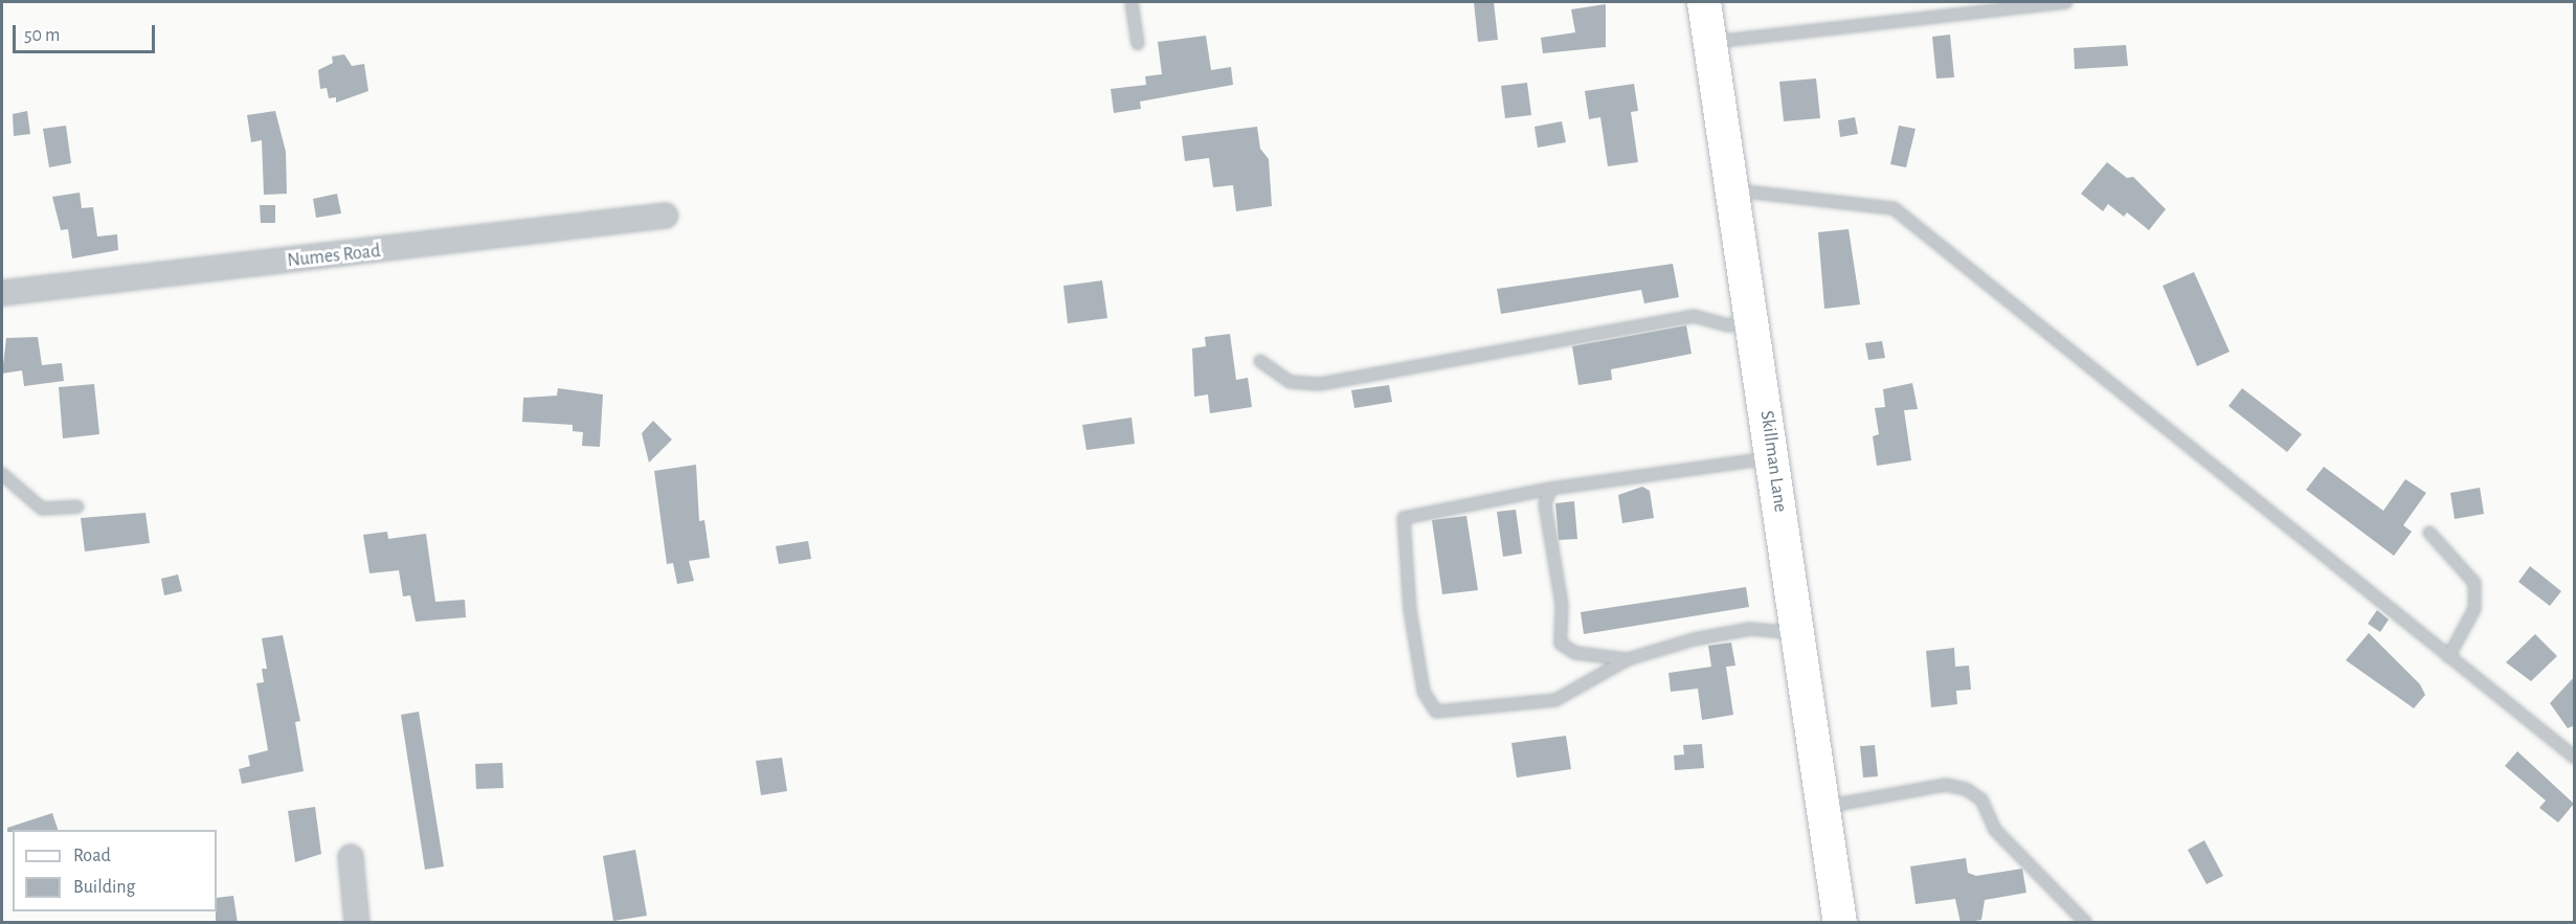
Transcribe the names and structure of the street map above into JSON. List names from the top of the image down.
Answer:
{
  "streets": {
    "street": ["Numes Road", "Skillman Lane"]
  },
  "legend": ["Road", "Building"],
  "scale_bar": "50 m"
}
